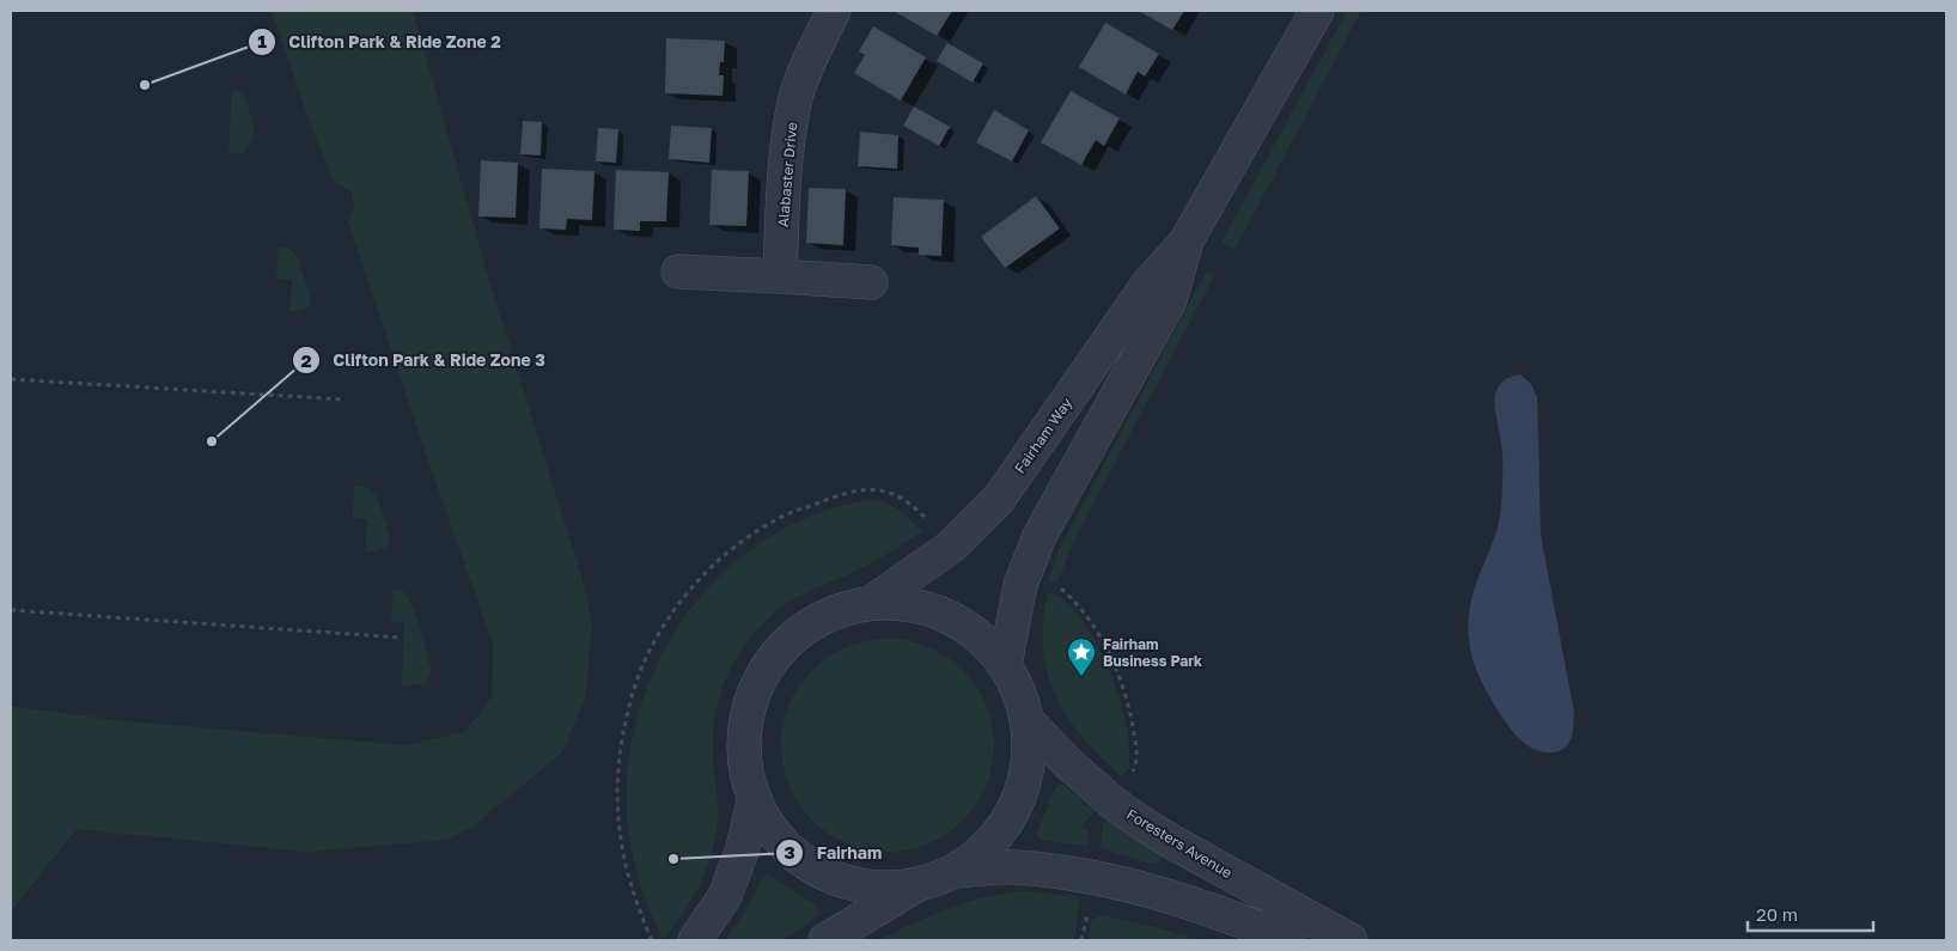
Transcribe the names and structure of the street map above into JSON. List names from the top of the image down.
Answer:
{
  "streets": {
    "street": ["Alabaster Drive", "Fairham Way", "Foresters Avenue"]
  },
  "places": {
    "other": ["Clifton Park & Ride Zone 2", "Clifton Park & Ride Zone 3", "Fairham"],
    "place": ["Fairham Business Park"]
  },
  "scale_bar": "20 m"
}
